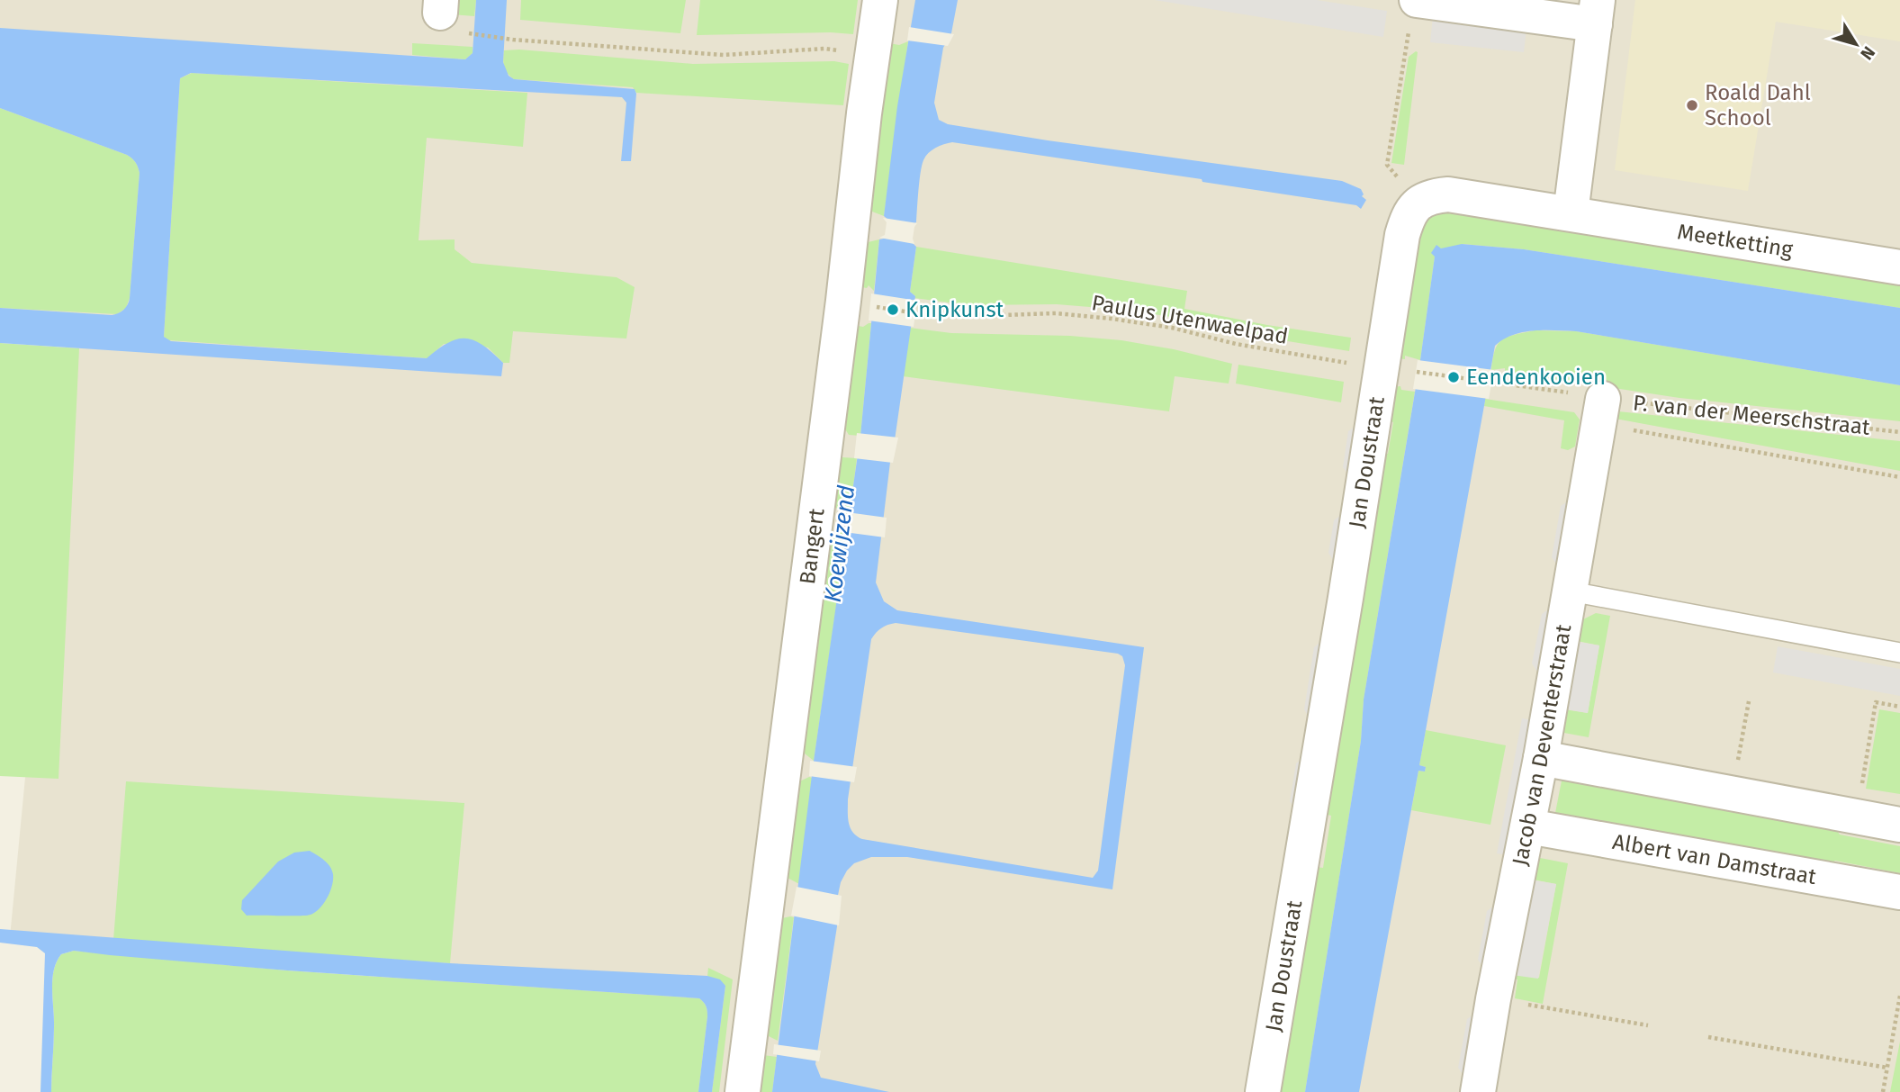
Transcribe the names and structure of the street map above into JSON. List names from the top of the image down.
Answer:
{
  "streets": {
    "street": [
      "Meetketting",
      "Jan Doustraat",
      "Bangert",
      "Jacob van Deventerstraat",
      "Albert van Damstraat"
    ],
    "path": ["Paulus Utenwaelpad", "P. van der Meerschstraat"]
  },
  "crossings": [
    ["Paulus Utenwaelpad", "Jan Doustraat"],
    ["P. van der Meerschstraat", "Jacob van Deventerstraat"],
    ["Jacob van Deventerstraat", "Albert van Damstraat"]
  ],
  "water": ["Koewijzend"],
  "places": ["Roald Dahl School", "Knipkunst", "Eendenkooien"],
  "north": "bottom right"
}
